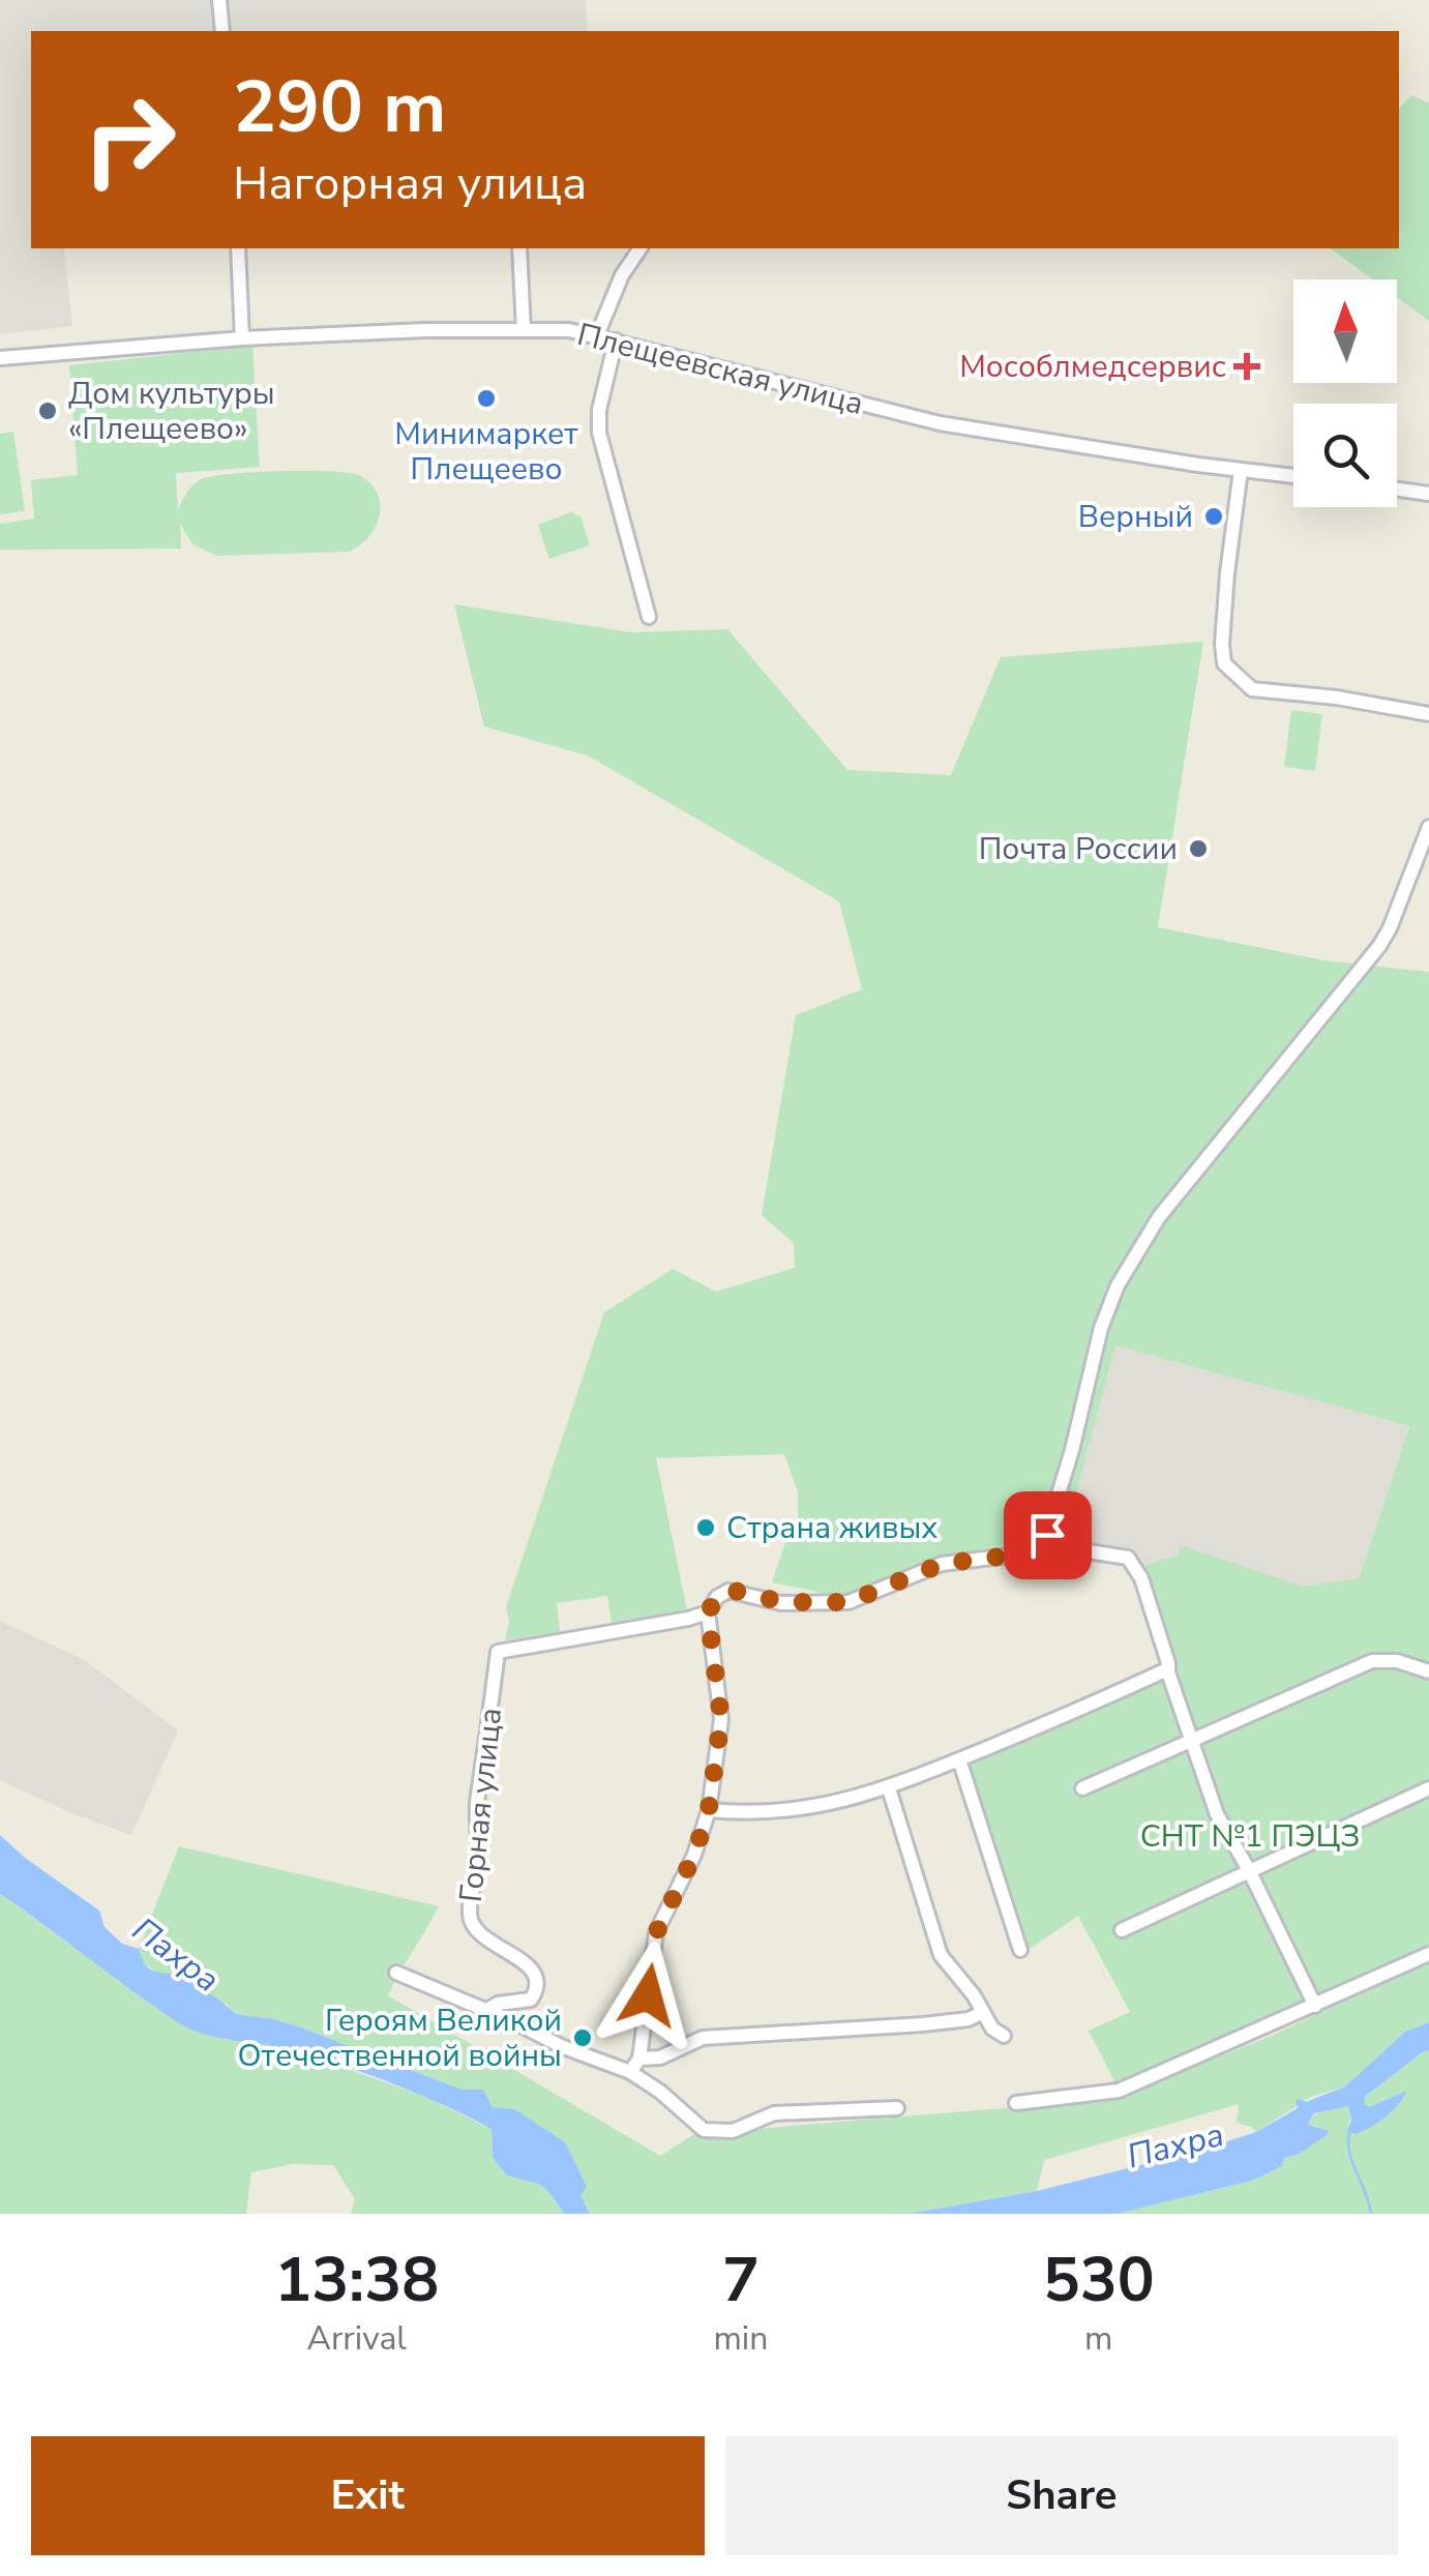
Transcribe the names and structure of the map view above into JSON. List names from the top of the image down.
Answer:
{
  "streets": {
    "street": ["Плещеевская улица", "Горная улица"]
  },
  "water": ["Пахра"],
  "parks": ["СНТ №1 ПЭЦЗ"],
  "places": {
    "health": ["Мособлмедсервис"],
    "other": [
      "Минимаркет Плещеево",
      "Дом культуры «Плещеево»",
      "Верный",
      "Почта России",
      "Страна живых",
      "Героям Великой Отечественной войны"
    ]
  },
  "north": "top",
  "page": {
    "turn": ["290 m", "Нагорная улица"],
    "eta": [
      "13:38",
      "Arrival",
      "7",
      "min",
      "530",
      "m"
    ],
    "buttons": ["Exit", "Share"]
  }
}
